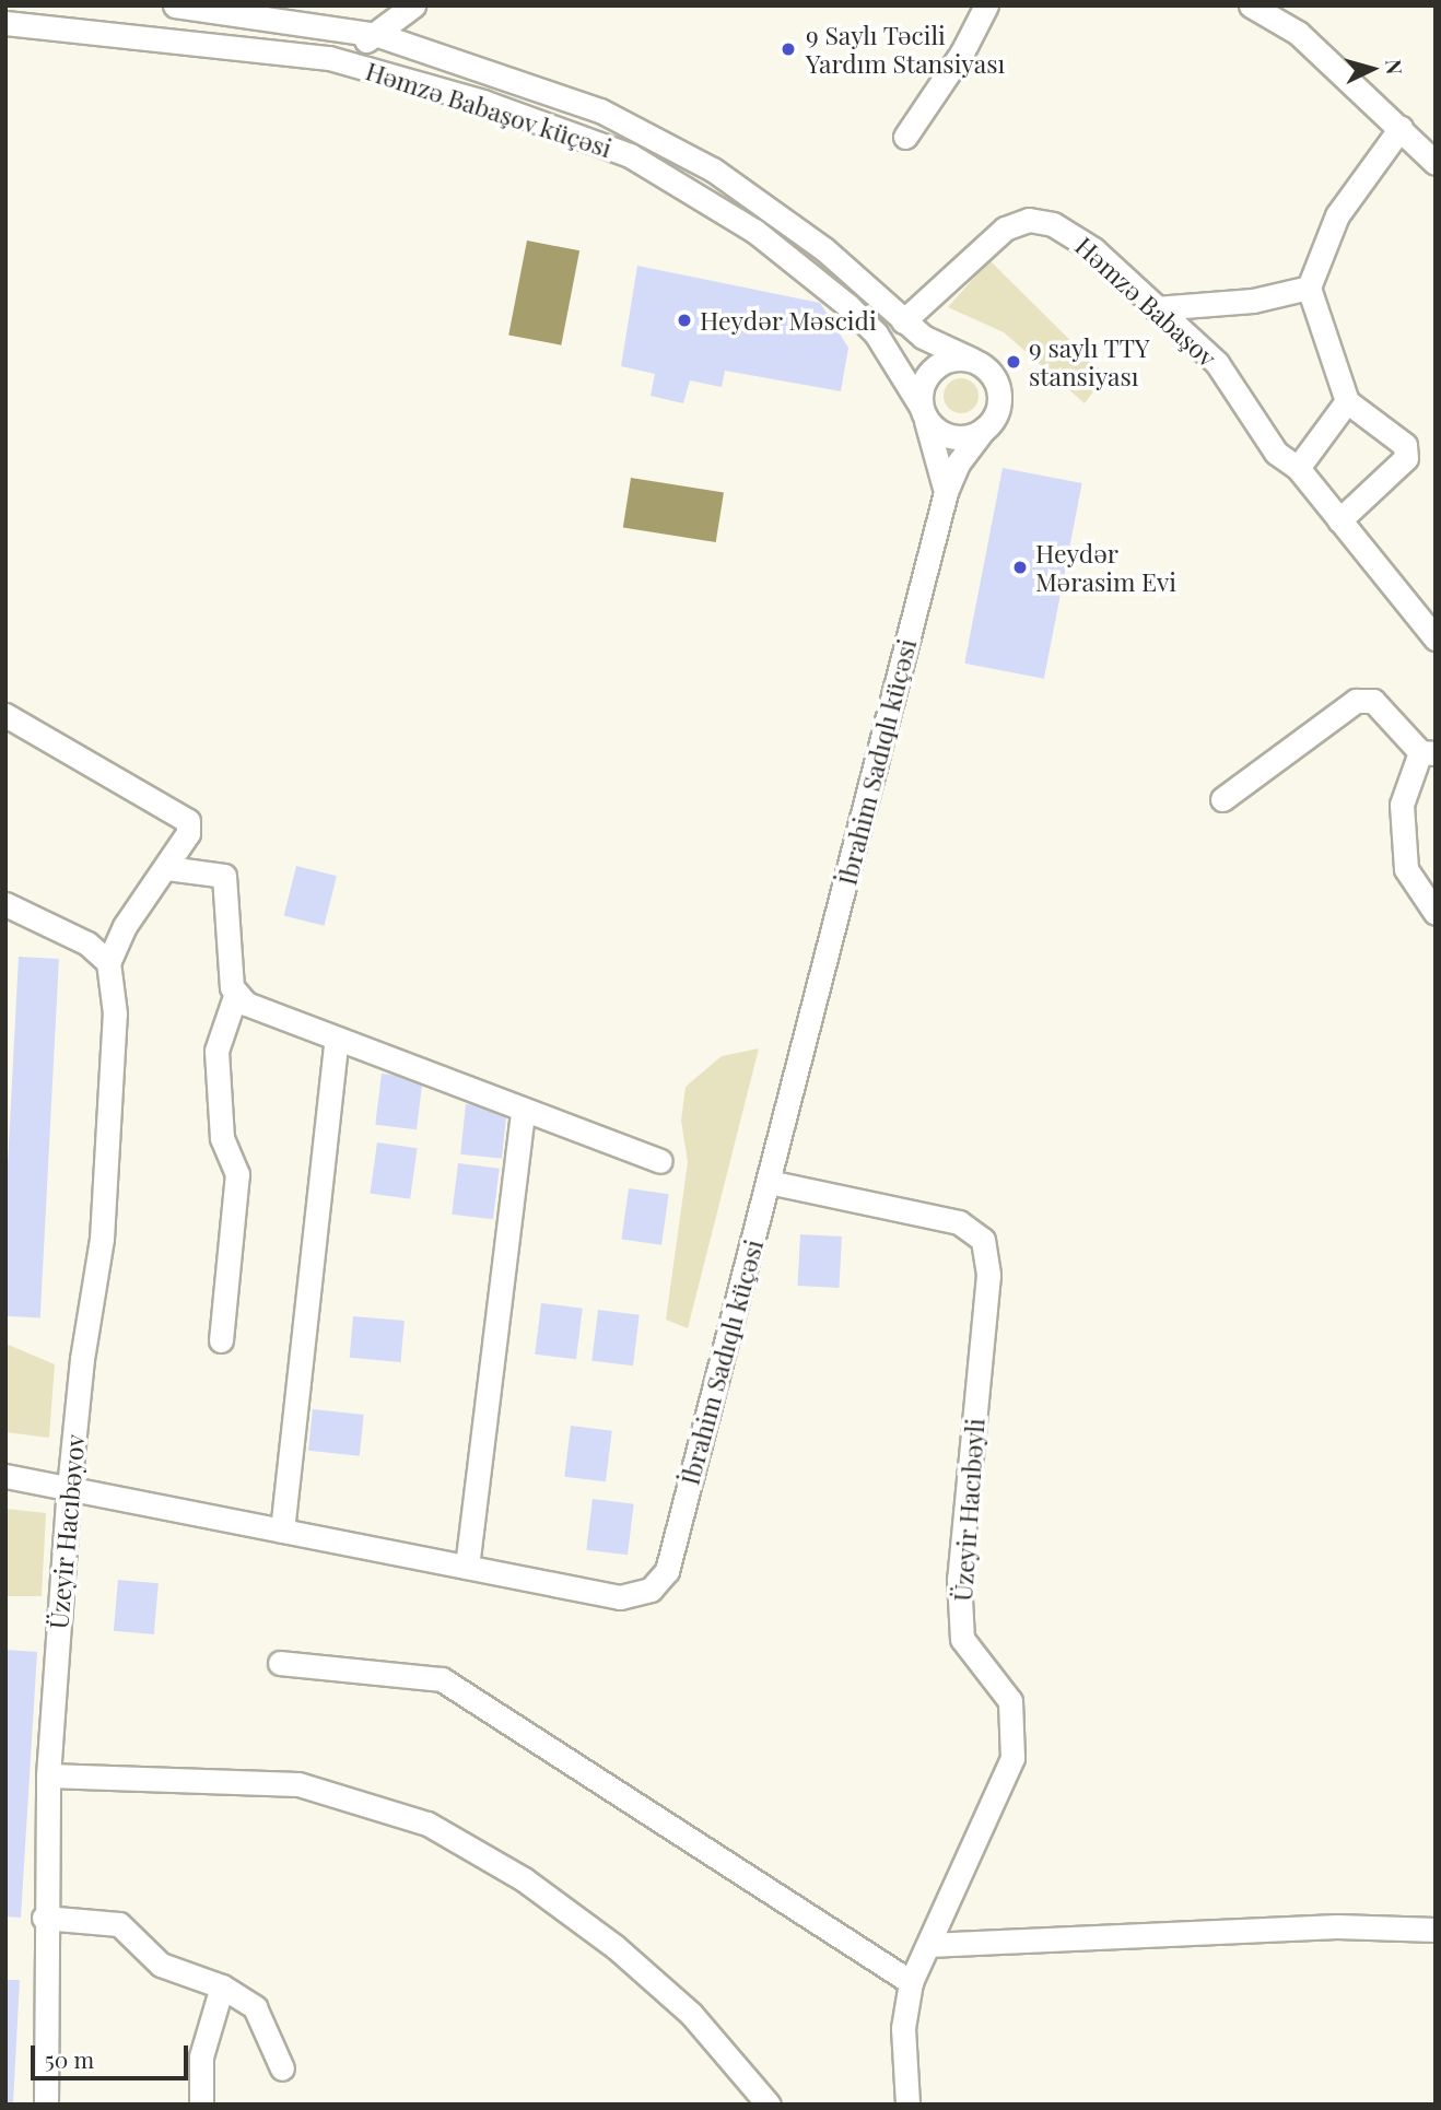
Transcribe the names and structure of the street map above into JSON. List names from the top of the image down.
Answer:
{
  "streets": {
    "street": [
      "Həmzə Babaşov küçəsi",
      "Həmzə Babaşov",
      "İbrahim Sadıqlı küçəsi",
      "Üzeyir Hacıbəyli",
      "Üzeyir Hacıbəyov"
    ]
  },
  "crossings": [
    ["Həmzə Babaşov küçəsi", "İbrahim Sadıqlı küçəsi"],
    ["İbrahim Sadıqlı küçəsi", "Üzeyir Hacıbəyli"],
    ["İbrahim Sadıqlı küçəsi", "Üzeyir Hacıbəyov"]
  ],
  "places": [
    "9 Saylı Təcili Yardım Stansiyası",
    "Heydər Məscidi",
    "9 saylı TTY stansiyası",
    "Heydər Mərasim Evi"
  ],
  "scale_bar": "50 m",
  "north": "right"
}
